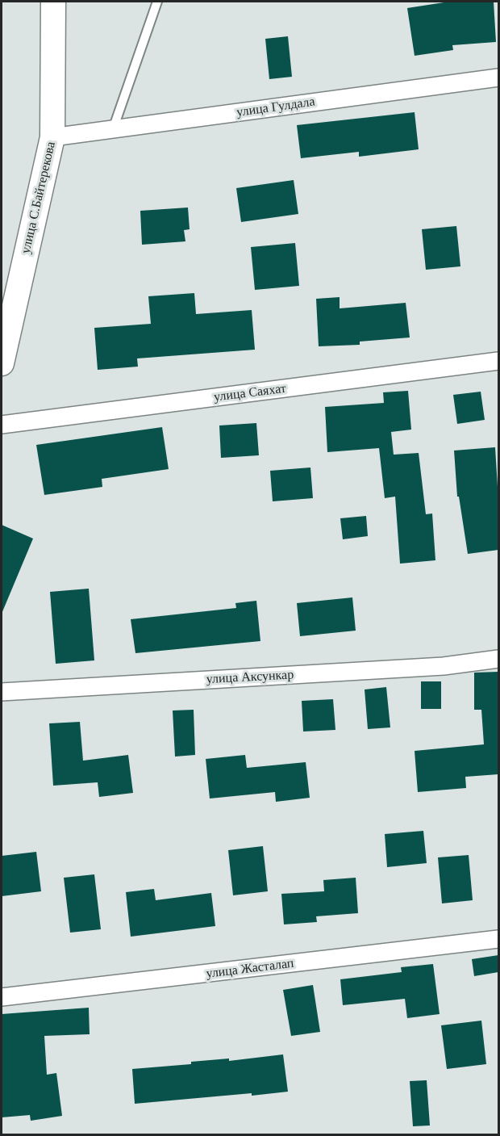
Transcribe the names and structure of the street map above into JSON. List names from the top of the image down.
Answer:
{
  "streets": {
    "main road": ["улица С.Байтерекова"],
    "street": [
      "улица Гулдала",
      "улица Саяхат",
      "улица Аксункар",
      "улица Жасталап"
    ]
  },
  "crossings": [
    ["улица Гулдала", "улица С.Байтерекова"]
  ]
}
